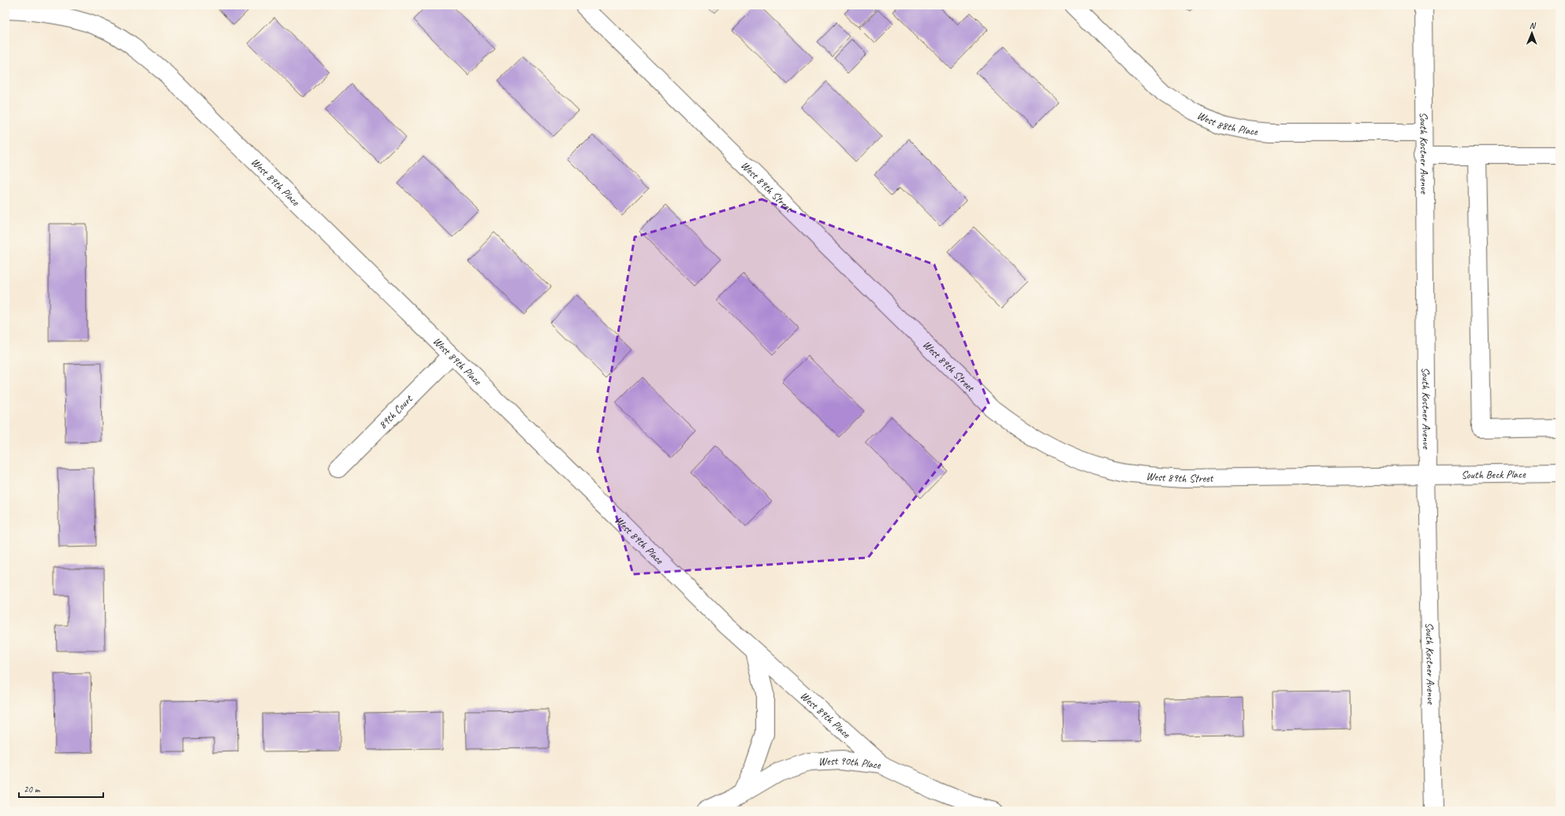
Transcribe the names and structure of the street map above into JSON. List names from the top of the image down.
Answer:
{
  "streets": {
    "street": [
      "West 88th Place",
      "South Kostner Avenue",
      "West 89th Place",
      "West 89th Street",
      "89th Court",
      "South Beck Place",
      "West 90th Place"
    ]
  },
  "crossings": [
    ["West 88th Place", "South Kostner Avenue"],
    ["South Kostner Avenue", "West 89th Street"],
    ["South Kostner Avenue", "South Beck Place"],
    ["West 89th Place", "89th Court"],
    ["West 89th Place", "West 90th Place"],
    ["West 89th Street", "South Beck Place"]
  ],
  "scale_bar": "20 m",
  "north": "top"
}
